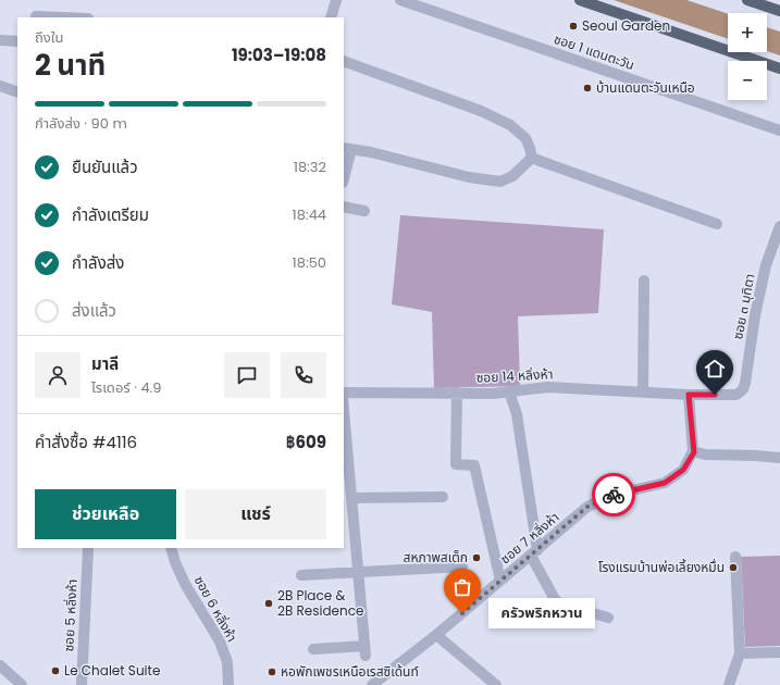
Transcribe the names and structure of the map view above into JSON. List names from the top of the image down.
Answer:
{
  "streets": {
    "street": [
      "ซอย 1 แดนตะวัน",
      "ซอย ๓ มุทิตา",
      "ซอย 14 หลิ่งห้า",
      "ซอย 7 หลิ่งห้า",
      "ซอย 6 หลิ่งห้า",
      "ซอย 5 หลิ่งห้า"
    ]
  },
  "crossings": [
    ["ซอย ๓ มุทิตา", "ซอย 14 หลิ่งห้า"]
  ],
  "places": [
    "Seoul Garden",
    "บ้านแดนตะวันเหนือ",
    "สหภาพสเต็ก",
    "โรงแรมบ้านพ่อเลี้ยงหมื่น",
    "2B Place & 2B Residence",
    "ครัวพริกหวาน",
    "Le Chalet Suite",
    "หอพักเพชรเหนือเรสซิเด้นท์"
  ],
  "page": {
    "map_buttons": ["+", "−"],
    "heading": ["2 นาที", "ถึงใน", "19:03–19:08"],
    "panel": [
      "มาลี",
      "ไรเดอร์ · 4.9",
      "คำสั่งซื้อ #4116",
      "฿609"
    ],
    "bar": "กำลังส่ง · 90 m",
    "list": [
      ["ยืนยันแล้ว", "18:32"],
      ["กำลังเตรียม", "18:44"],
      ["กำลังส่ง", "18:50"],
      "ส่งแล้ว"
    ],
    "buttons": ["ช่วยเหลือ", "แชร์"],
    "bubble": "ครัวพริกหวาน"
  }
}
